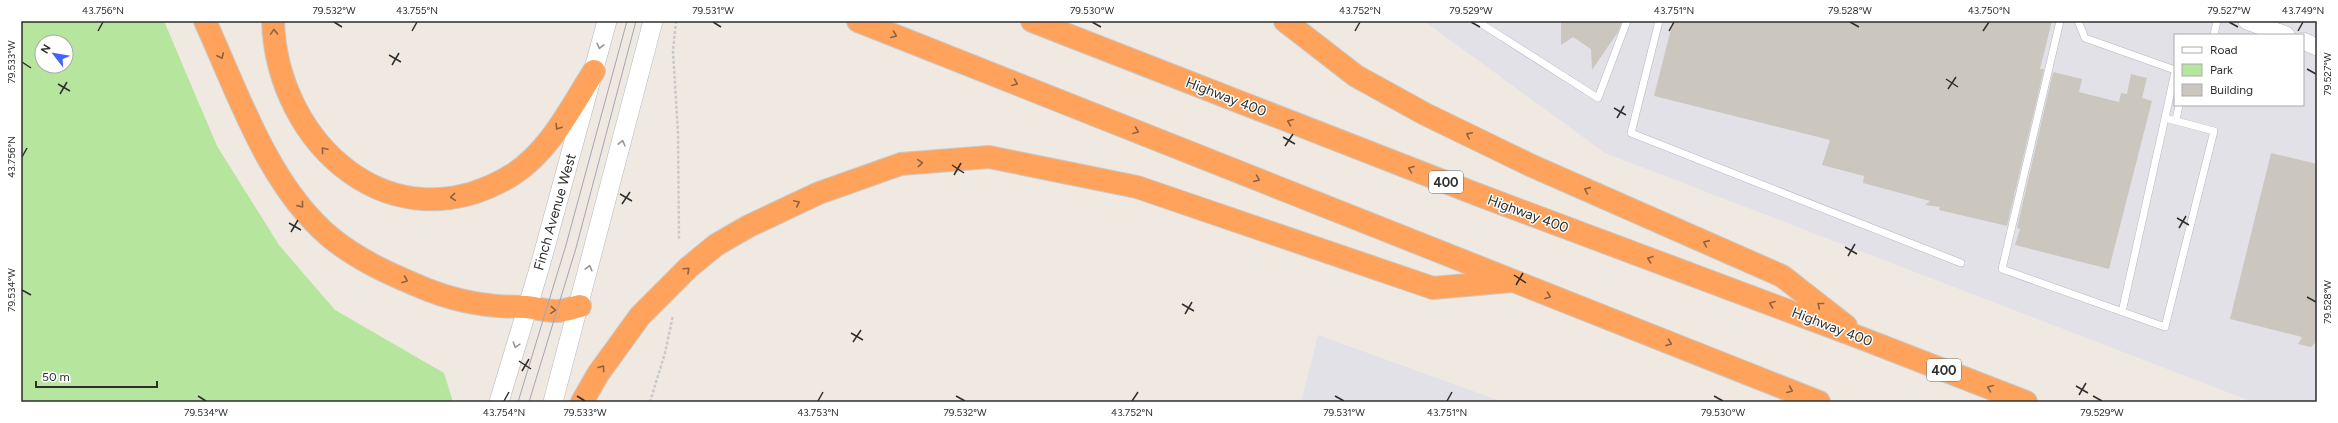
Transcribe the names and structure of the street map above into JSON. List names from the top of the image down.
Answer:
{
  "streets": {
    "highway": ["Highway 400", "400"],
    "main road": ["Finch Avenue West"]
  },
  "legend": ["Road", "Park", "Building"],
  "scale_bar": "50 m",
  "north": "top left",
  "coordinates": [
    "43.756°N",
    "79.532°W",
    "43.755°N",
    "79.531°W",
    "79.530°W",
    "43.752°N",
    "79.529°W",
    "43.751°N",
    "79.528°W",
    "43.750°N",
    "79.527°W",
    "43.749°N",
    "79.533°W",
    "79.534°W",
    "43.754°N",
    "43.753°N"
  ]
}
